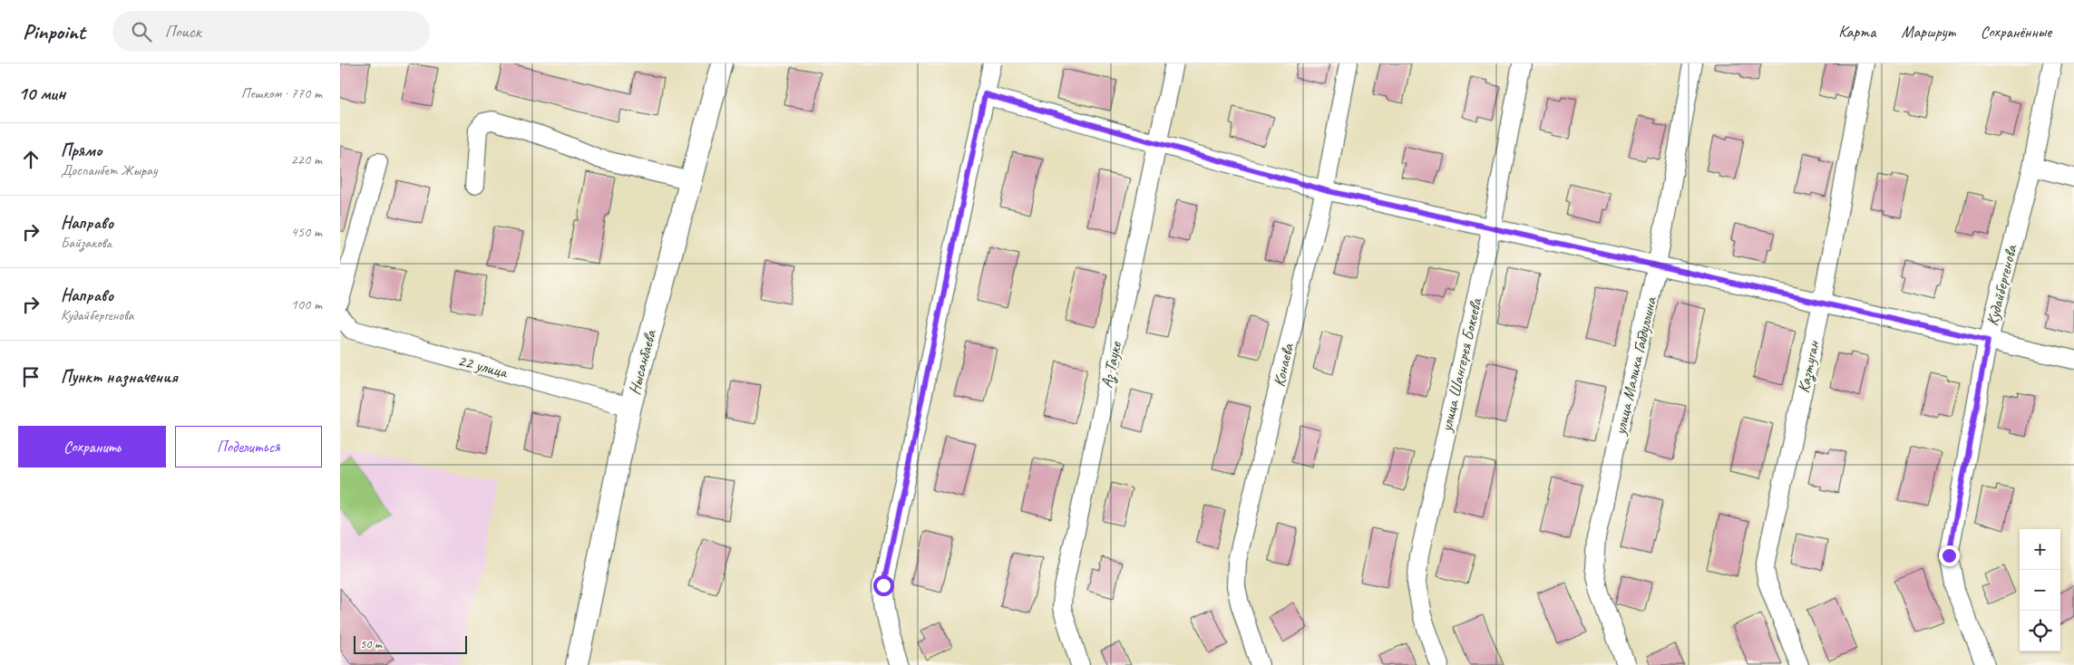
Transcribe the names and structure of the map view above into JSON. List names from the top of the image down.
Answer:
{
  "streets": {
    "street": [
      "Кудайбергенова",
      "Нысанбаева",
      "Аз Тауке",
      "Конаева",
      "улица Шангерея Бокеева",
      "22 улица",
      "улица Малика Габдуллина",
      "Казтуган"
    ]
  },
  "crossings": [
    ["Нысанбаева", "22 улица"]
  ],
  "scale_bar": "50 m",
  "page": {
    "header": "Pinpoint",
    "search": "Поиск",
    "nav": ["Карта", "Маршрут", "Сохранённые"],
    "heading": ["10 мин", "Пешком · 770 m"],
    "list": [
      ["Прямо", "Доспанбет Жырау", "220 m"],
      ["Направо", "Байзакова", "450 m"],
      ["Направо", "Кудайбергенова", "100 m"],
      "Пункт назначения"
    ],
    "buttons": ["Сохранить", "Поделиться"],
    "map_buttons": ["+", "−"],
    "scale": "50 m"
  }
}
